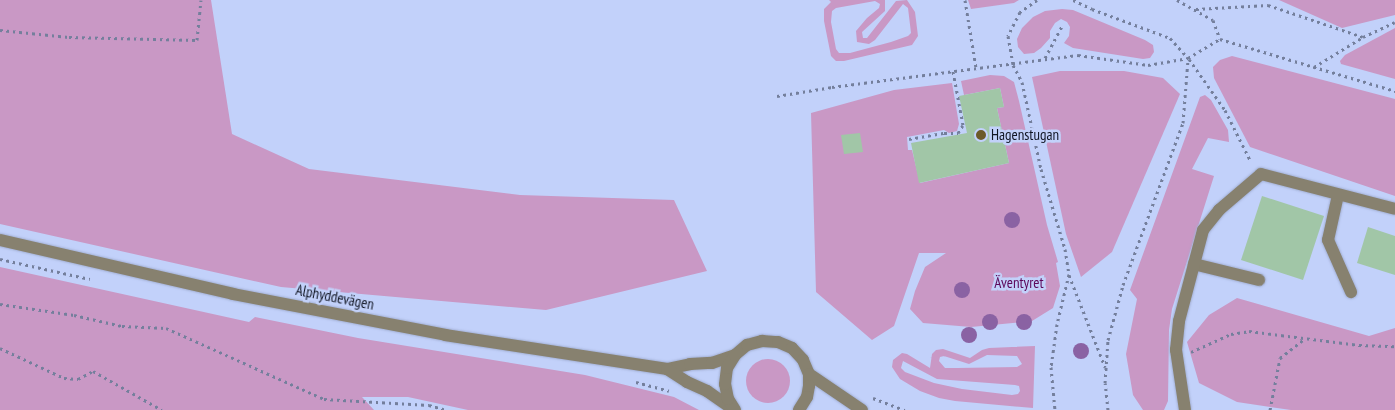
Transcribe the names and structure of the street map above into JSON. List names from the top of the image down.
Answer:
{
  "streets": {
    "street": ["Alphyddevägen"]
  },
  "parks": ["Äventyret"],
  "places": ["Hagenstugan"]
}
